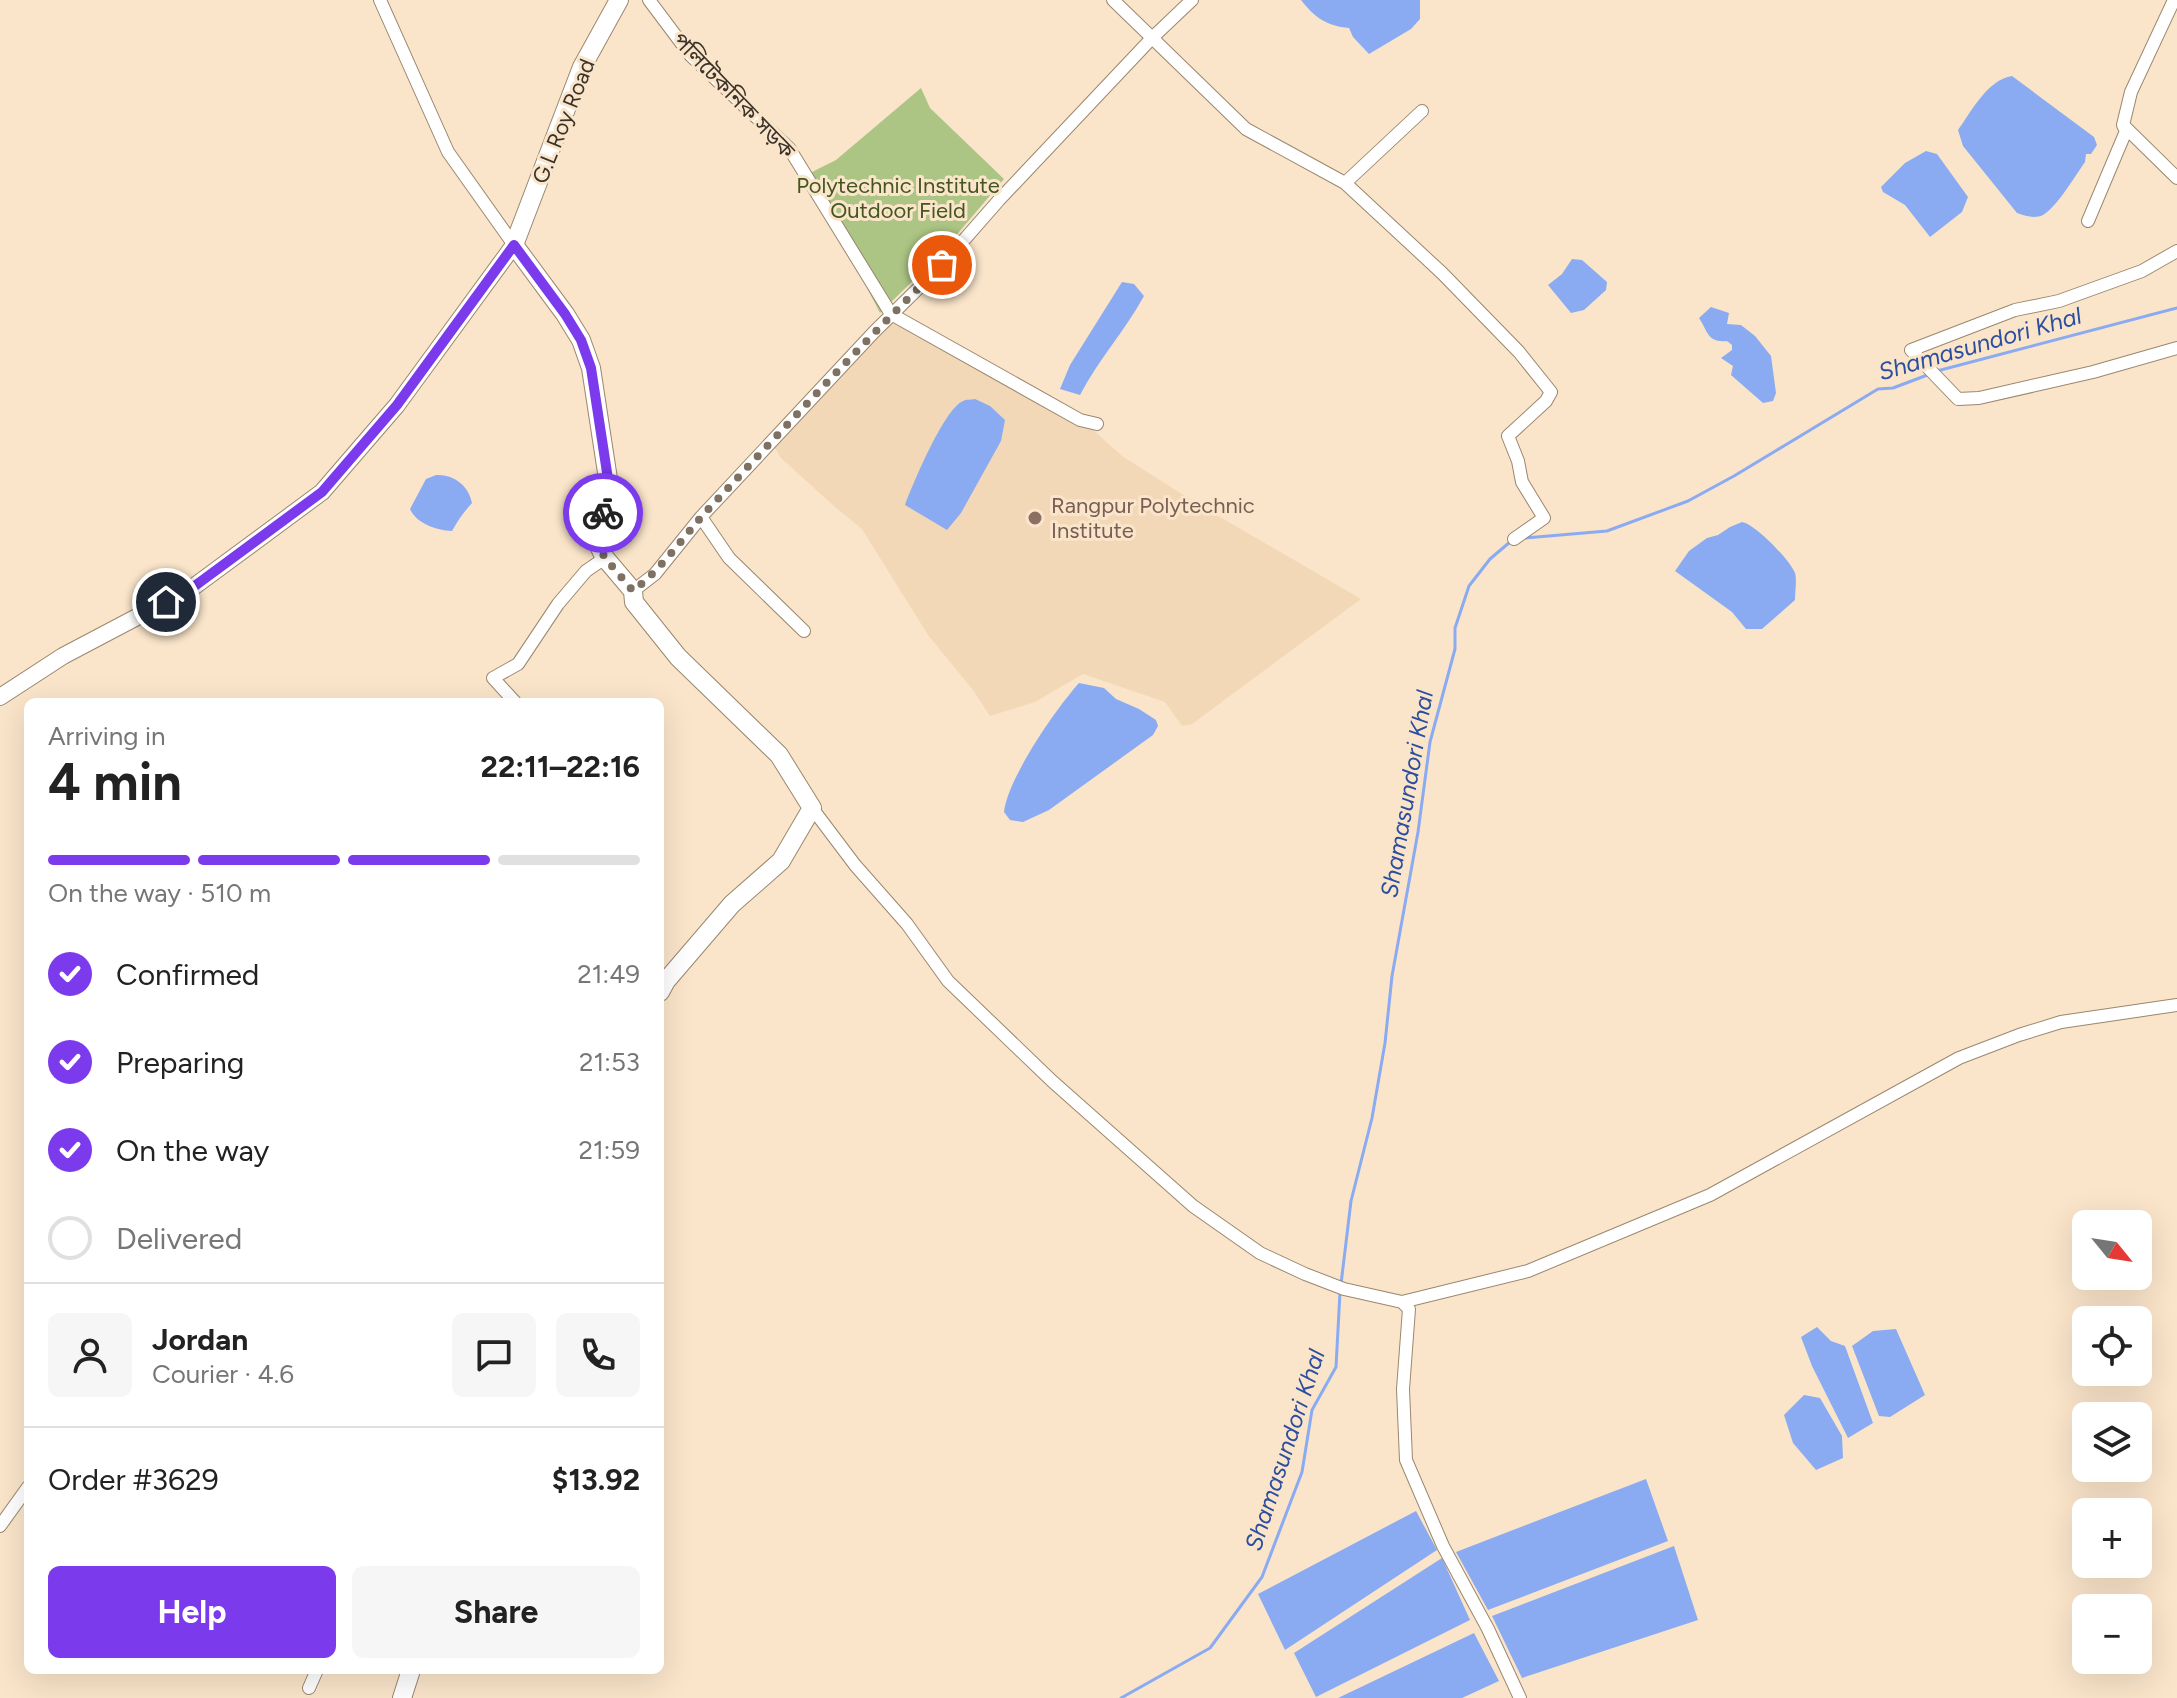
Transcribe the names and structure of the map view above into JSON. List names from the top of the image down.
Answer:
{
  "streets": {
    "main road": ["G.L Roy Road"],
    "street": ["পলিটেকনিক সড়ক"]
  },
  "water": ["Shamasundori Khal"],
  "parks": ["Polytechnic Institute Outdoor Field"],
  "places": ["Rangpur Polytechnic Institute"],
  "north": "bottom right",
  "page": {
    "heading": ["4 min", "Arriving in", "22:11–22:16"],
    "panel": [
      "Jordan",
      "Courier · 4.6",
      "Order #3629",
      "$13.92"
    ],
    "bar": "On the way · 510 m",
    "list": [
      ["Confirmed", "21:49"],
      ["Preparing", "21:53"],
      ["On the way", "21:59"],
      "Delivered"
    ],
    "map_buttons": ["+", "−"],
    "buttons": ["Help", "Share"]
  }
}
